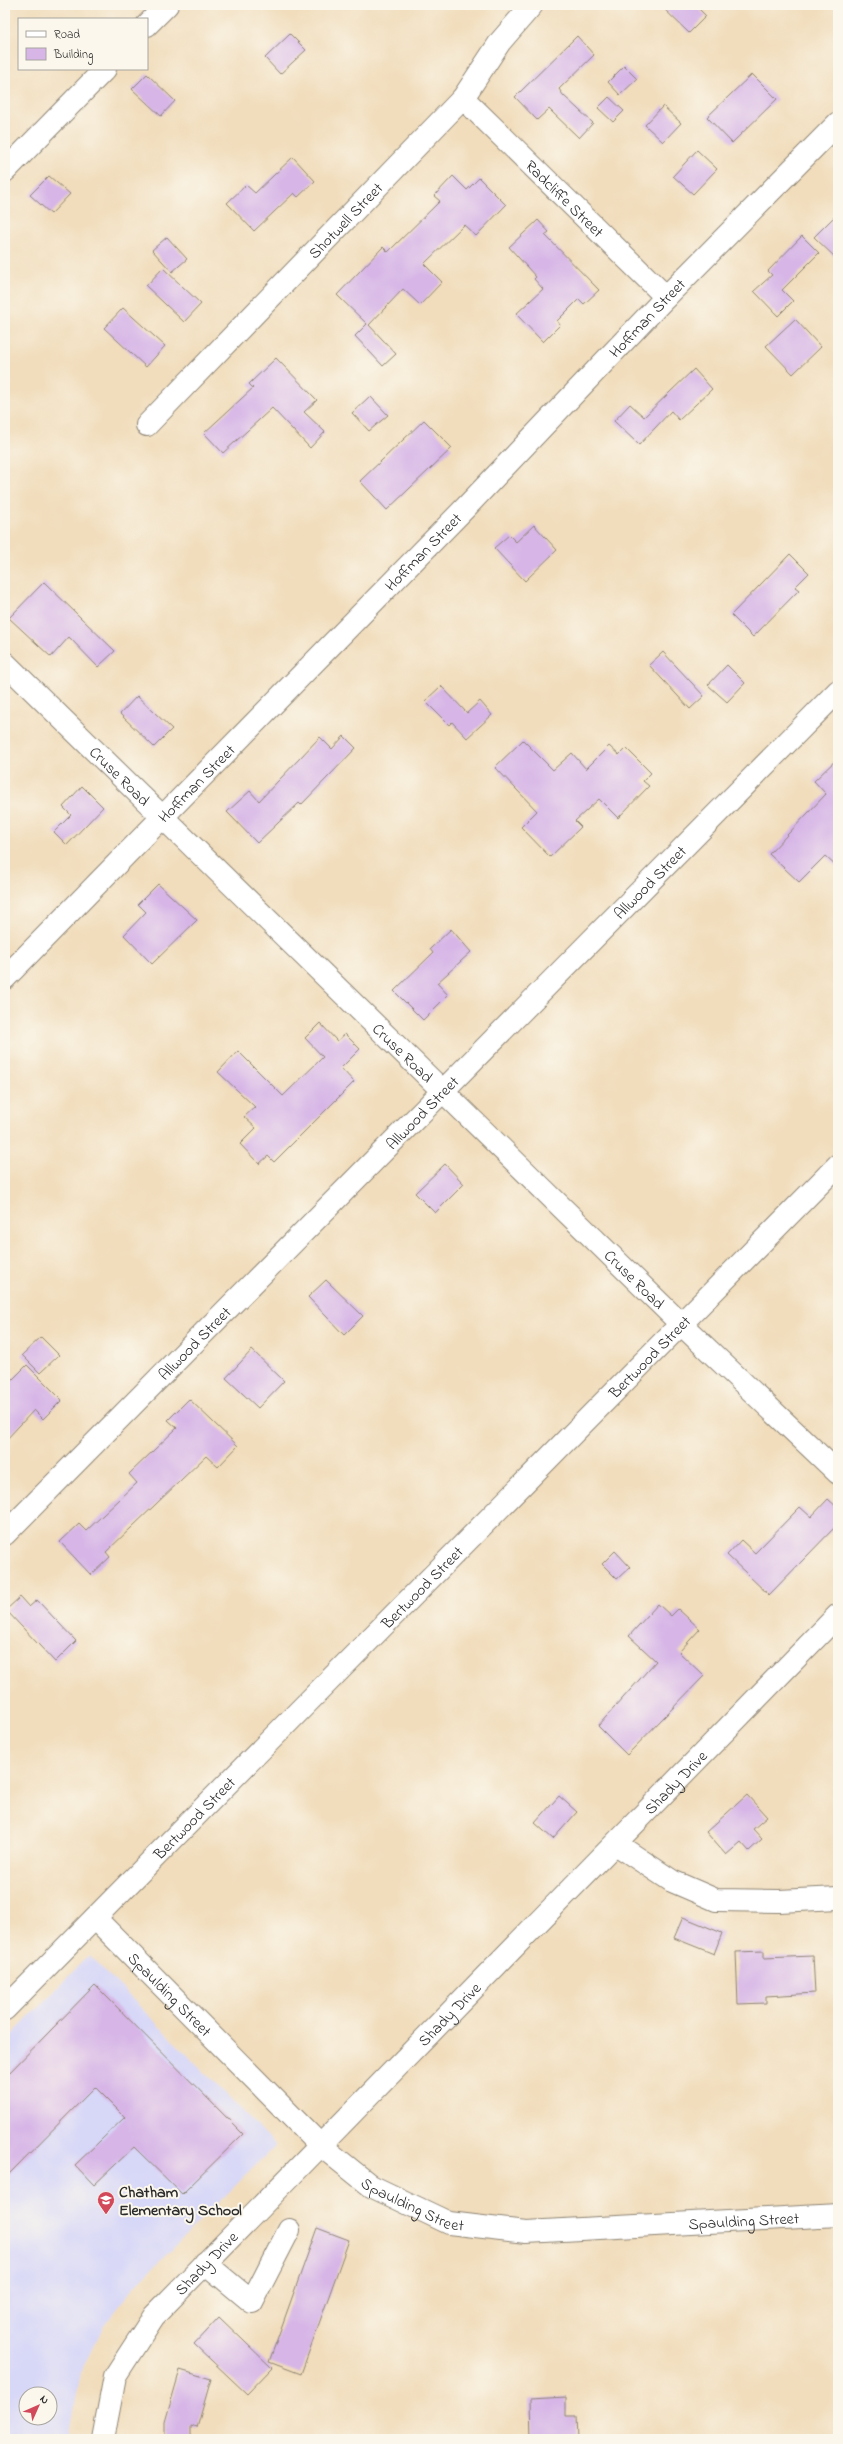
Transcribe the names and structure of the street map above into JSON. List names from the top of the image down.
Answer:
{
  "streets": {
    "street": [
      "Radcliffe Street",
      "Shotwell Street",
      "Hoffman Street",
      "Cruse Road",
      "Allwood Street",
      "Bertwood Street",
      "Shady Drive",
      "Spaulding Street"
    ]
  },
  "crossings": [
    ["Radcliffe Street", "Shotwell Street"],
    ["Radcliffe Street", "Hoffman Street"],
    ["Hoffman Street", "Cruse Road"],
    ["Cruse Road", "Allwood Street"],
    ["Cruse Road", "Bertwood Street"],
    ["Bertwood Street", "Spaulding Street"],
    ["Shady Drive", "Spaulding Street"]
  ],
  "places": {
    "school or university": ["Chatham Elementary School"]
  },
  "legend": ["Road", "Building"],
  "north": "top right"
}
